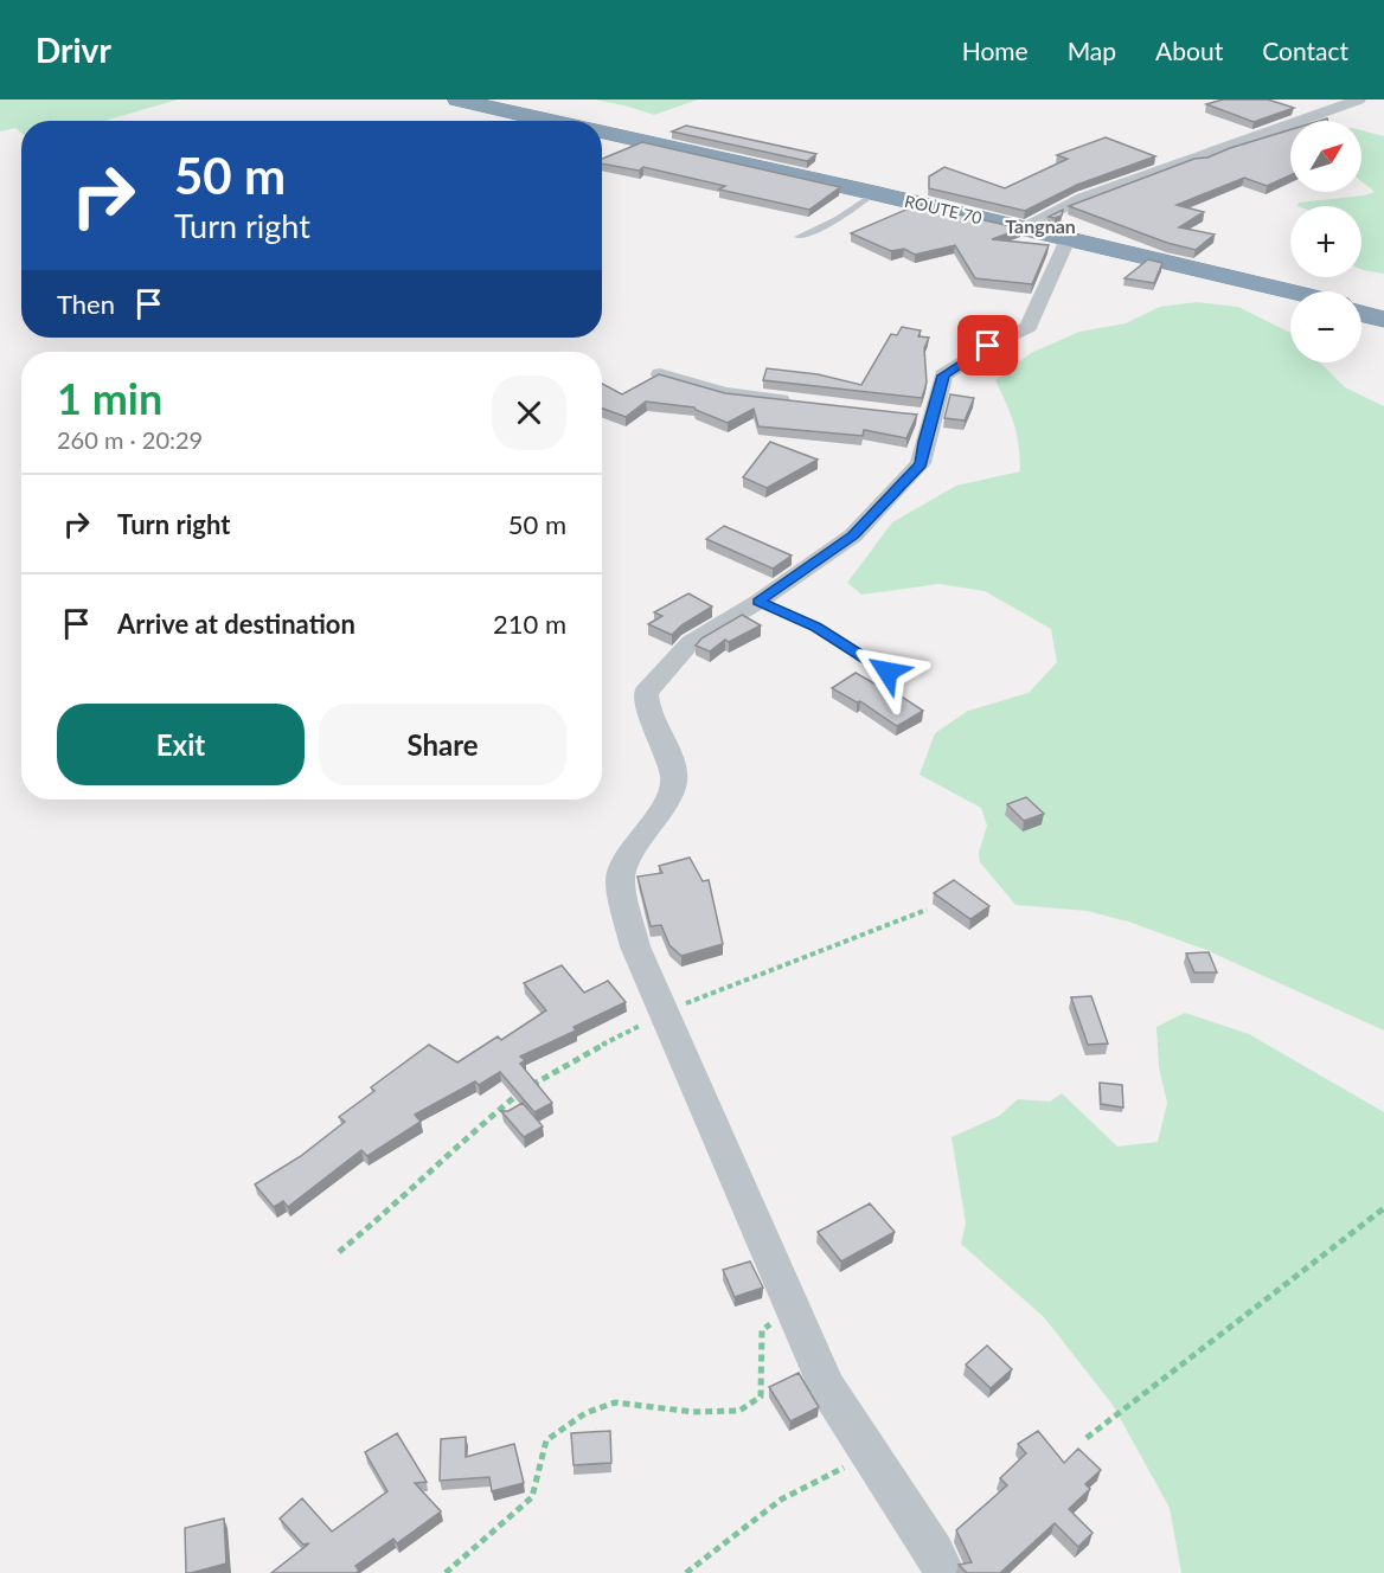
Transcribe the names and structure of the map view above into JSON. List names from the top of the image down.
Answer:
{
  "streets": {
    "highway": ["ROUTE 70"]
  },
  "districts": ["Tangnan"],
  "north": "top right",
  "page": {
    "header": "Drivr",
    "nav": [
      "Home",
      "Map",
      "About",
      "Contact"
    ],
    "map_buttons": ["+", "−"],
    "turn": ["50 m", "Turn right"],
    "then": "Then",
    "heading": ["1 min", "260 m · 20:29"],
    "list": [
      {
        "name": "Turn right",
        "value": "50 m"
      },
      {
        "name": "Arrive at destination",
        "value": "210 m"
      }
    ],
    "buttons": ["Exit", "Share"]
  }
}
